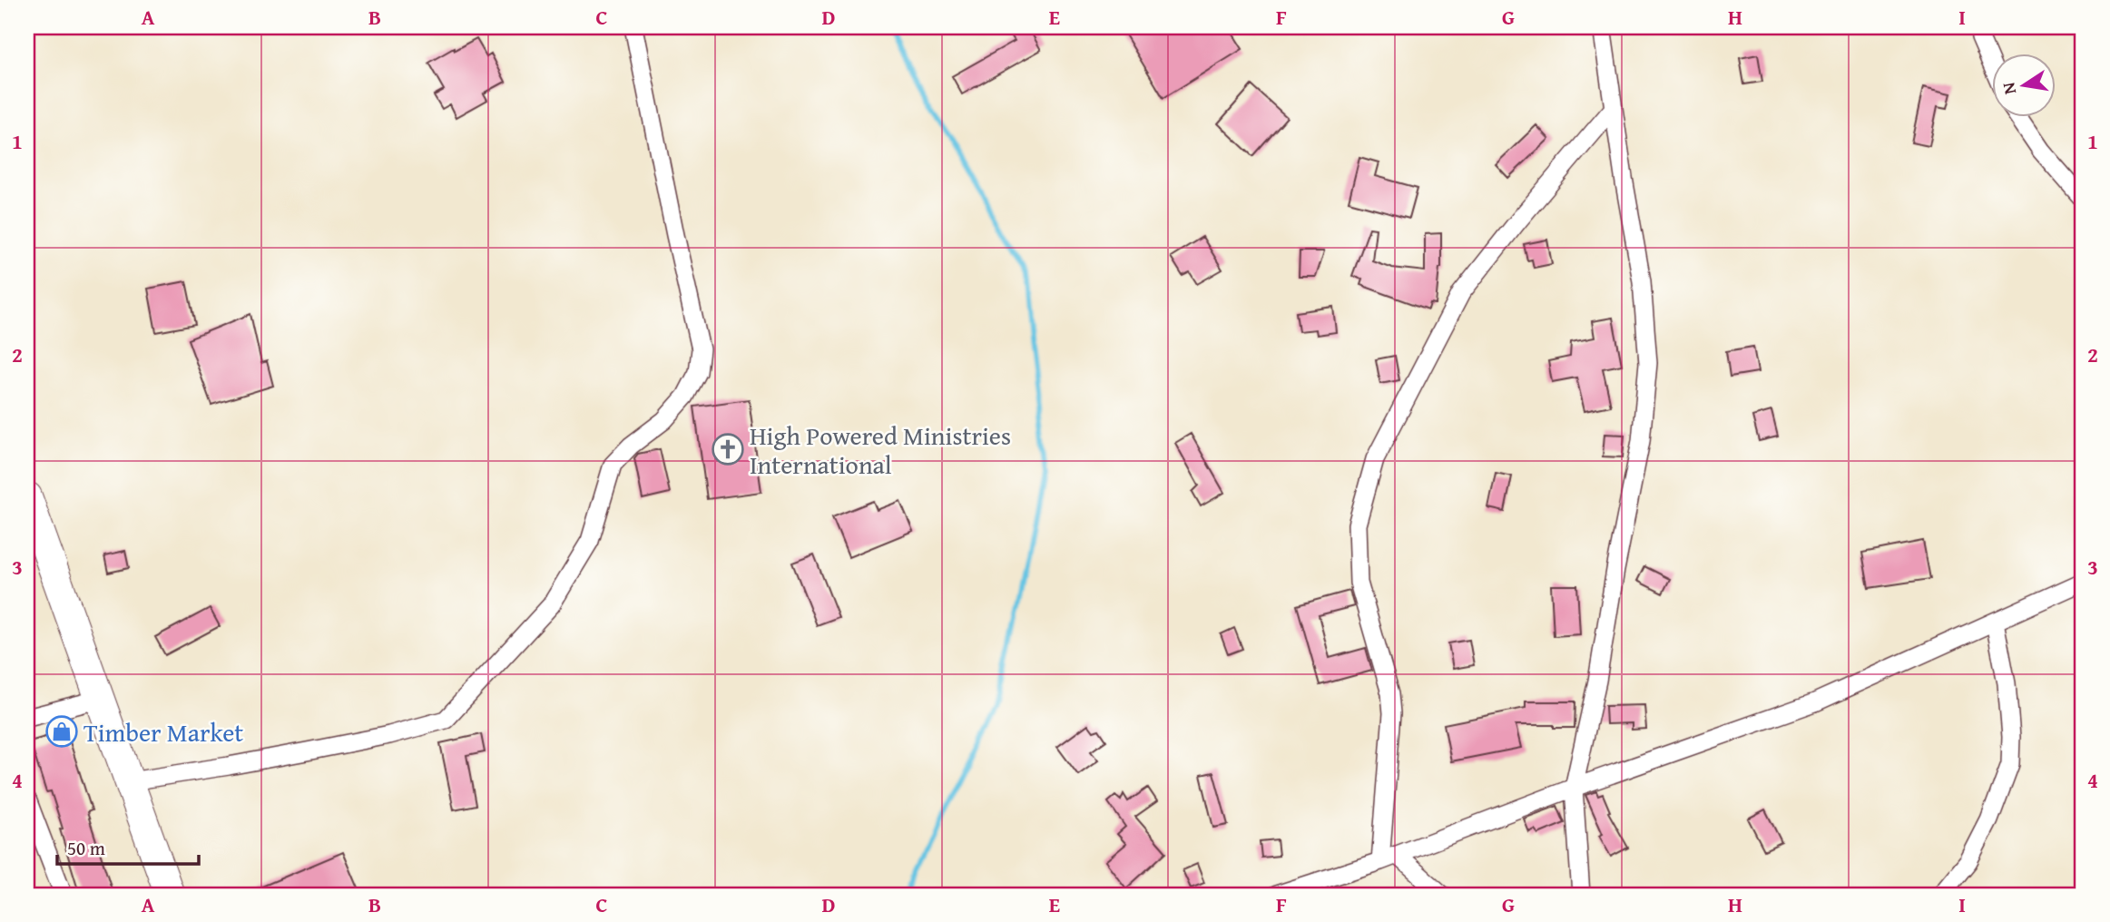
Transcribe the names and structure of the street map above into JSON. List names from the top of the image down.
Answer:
{
  "places": {
    "church": ["High Powered Ministries International"],
    "shop": ["Timber Market"]
  },
  "scale_bar": "50 m",
  "north": "left",
  "grid": {
    "columns": [
      "A",
      "B",
      "C",
      "D",
      "E",
      "F",
      "G",
      "H",
      "I"
    ],
    "rows": [
      "1",
      "2",
      "3",
      "4"
    ]
  }
}
